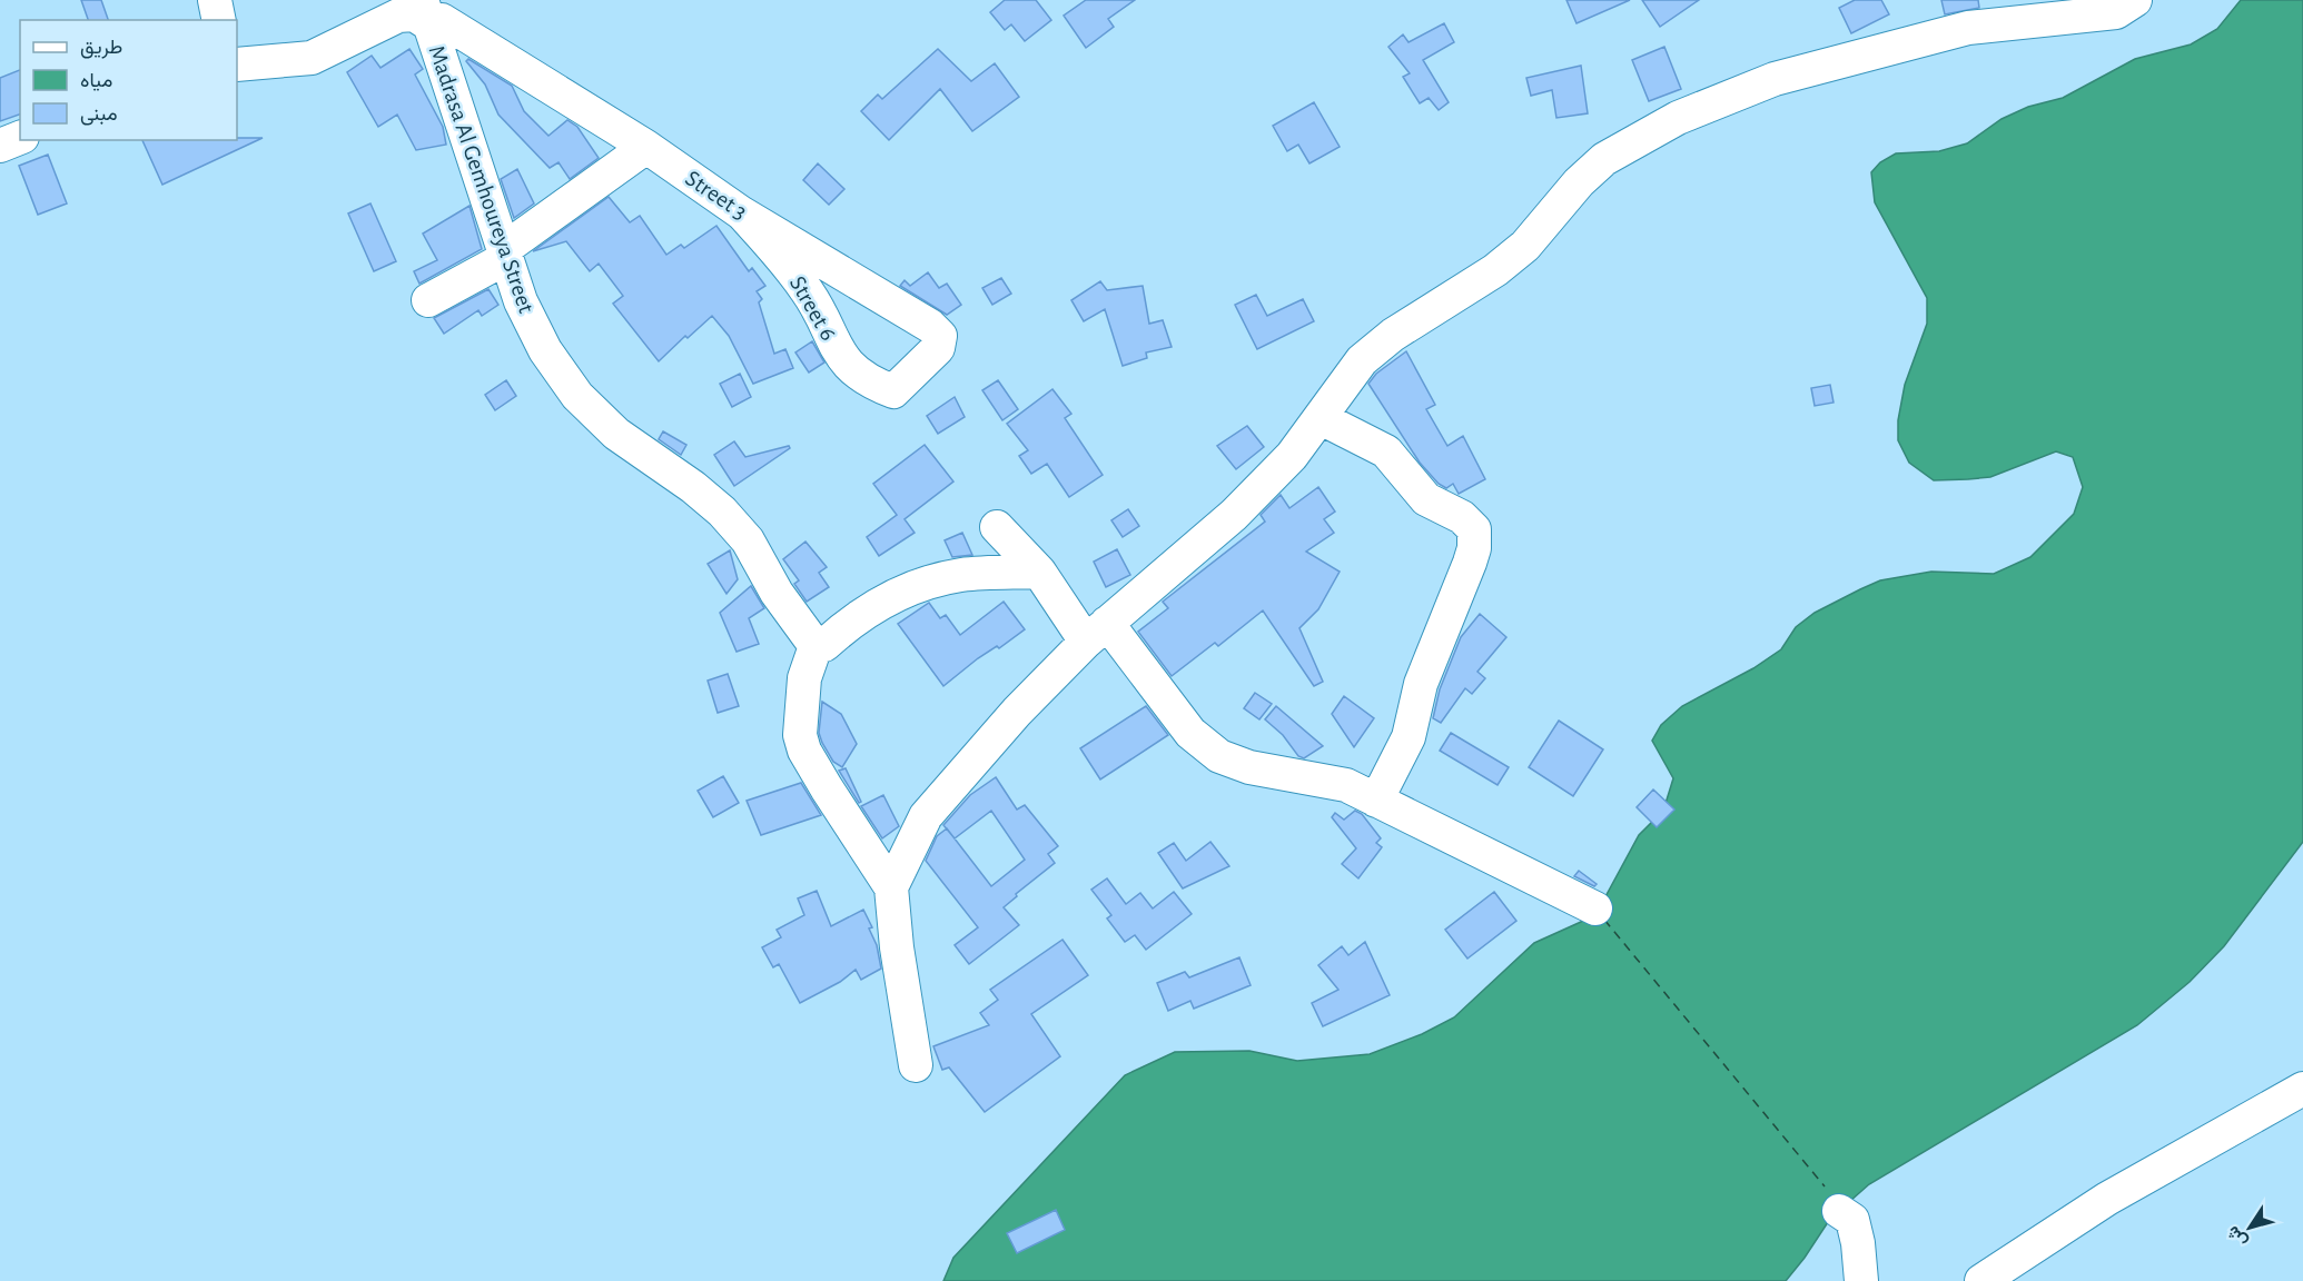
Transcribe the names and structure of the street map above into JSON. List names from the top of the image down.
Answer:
{
  "streets": {
    "street": ["Madrasa Al Gemhoureya Street", "Street 3", "Street 6"]
  },
  "crossings": [
    ["Madrasa Al Gemhoureya Street", "Street 3"],
    ["Street 3", "Street 6"]
  ],
  "legend": ["طريق", "مياه", "مبنى"],
  "north": "bottom left"
}
